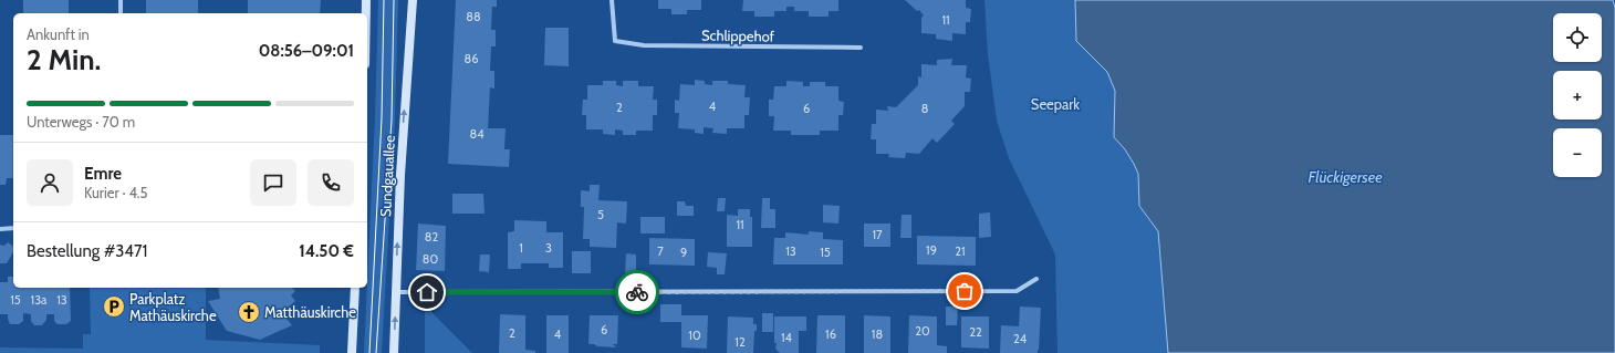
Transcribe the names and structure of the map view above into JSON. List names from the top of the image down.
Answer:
{
  "streets": {
    "street": ["Schlippehof", "Sundgauallee"]
  },
  "one_way": ["Sundgauallee"],
  "water": ["Flückigersee"],
  "parks": ["Seepark"],
  "places": {
    "parking": ["Parkplatz Mathäuskirche"],
    "church": ["Matthäuskirche"]
  },
  "house_numbers": [
    "88",
    "11",
    "86",
    "4",
    "2",
    "6",
    "8",
    "84",
    "5",
    "11",
    "17",
    "82",
    "1",
    "3",
    "19",
    "7",
    "13",
    "21",
    "9",
    "15",
    "80",
    "15",
    "13a",
    "13",
    "6",
    "20",
    "22",
    "2",
    "4",
    "16",
    "18",
    "10",
    "14",
    "24",
    "12"
  ],
  "page": {
    "map_buttons": ["+", "−"],
    "heading": ["2 Min.", "Ankunft in", "08:56–09:01"],
    "panel": [
      "Emre",
      "Kurier · 4.5",
      "Bestellung #3471",
      "14.50 €"
    ],
    "bar": "Unterwegs · 70 m"
  }
}
